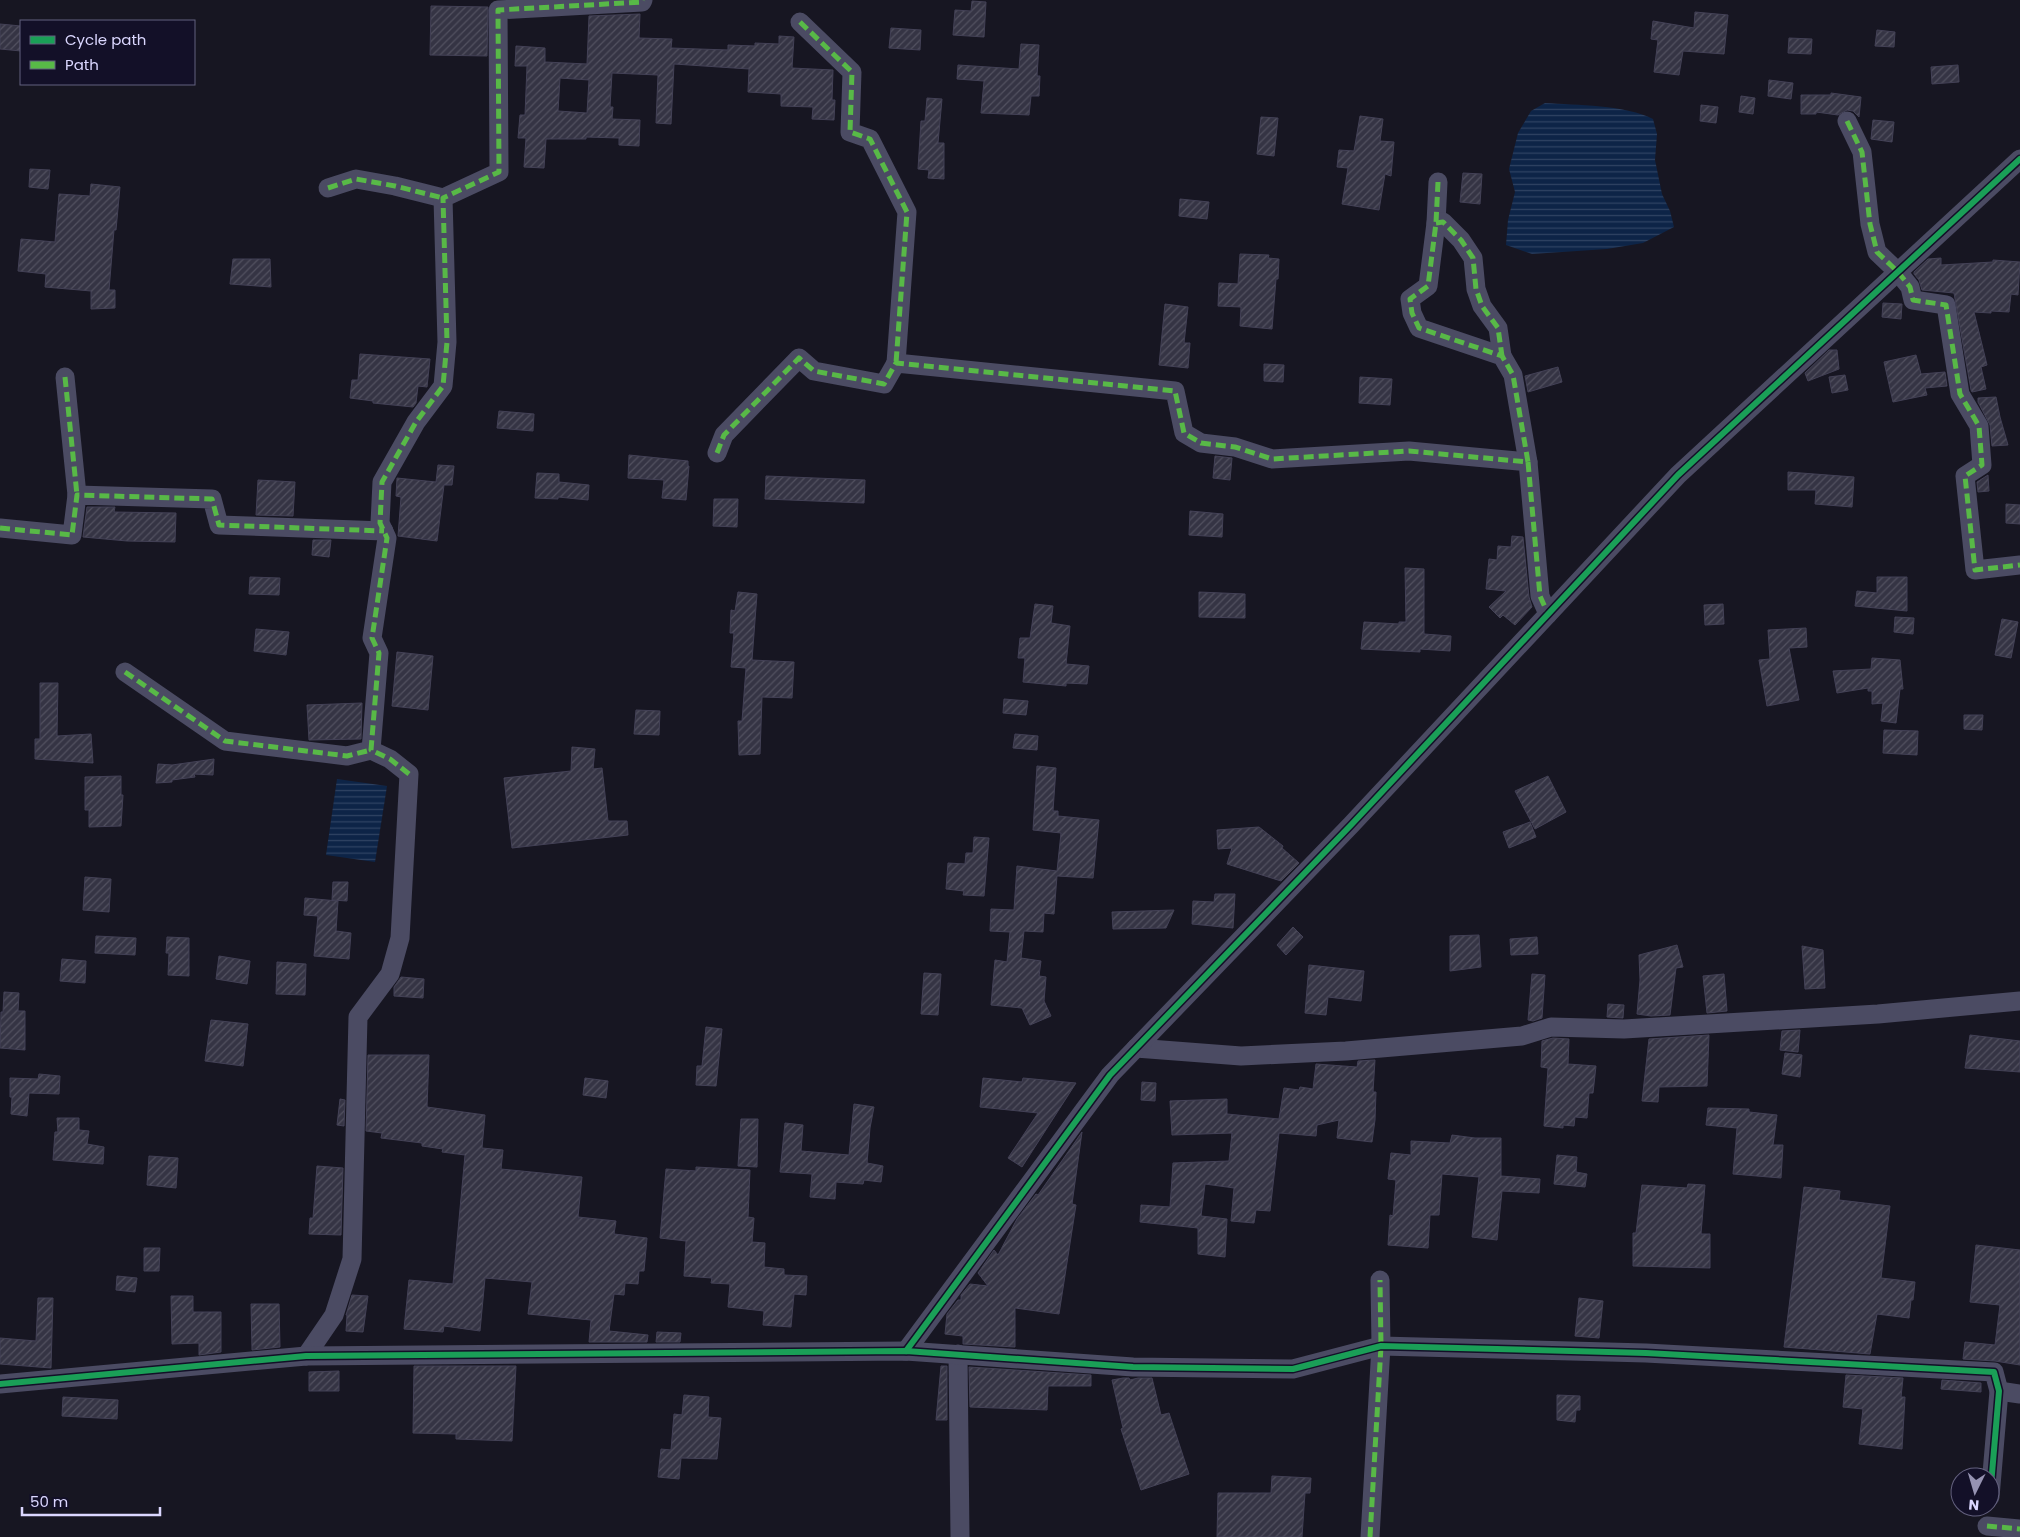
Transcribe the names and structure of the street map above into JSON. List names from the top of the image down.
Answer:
{
  "legend": ["Cycle path", "Path"],
  "scale_bar": "50 m",
  "north": "bottom"
}
